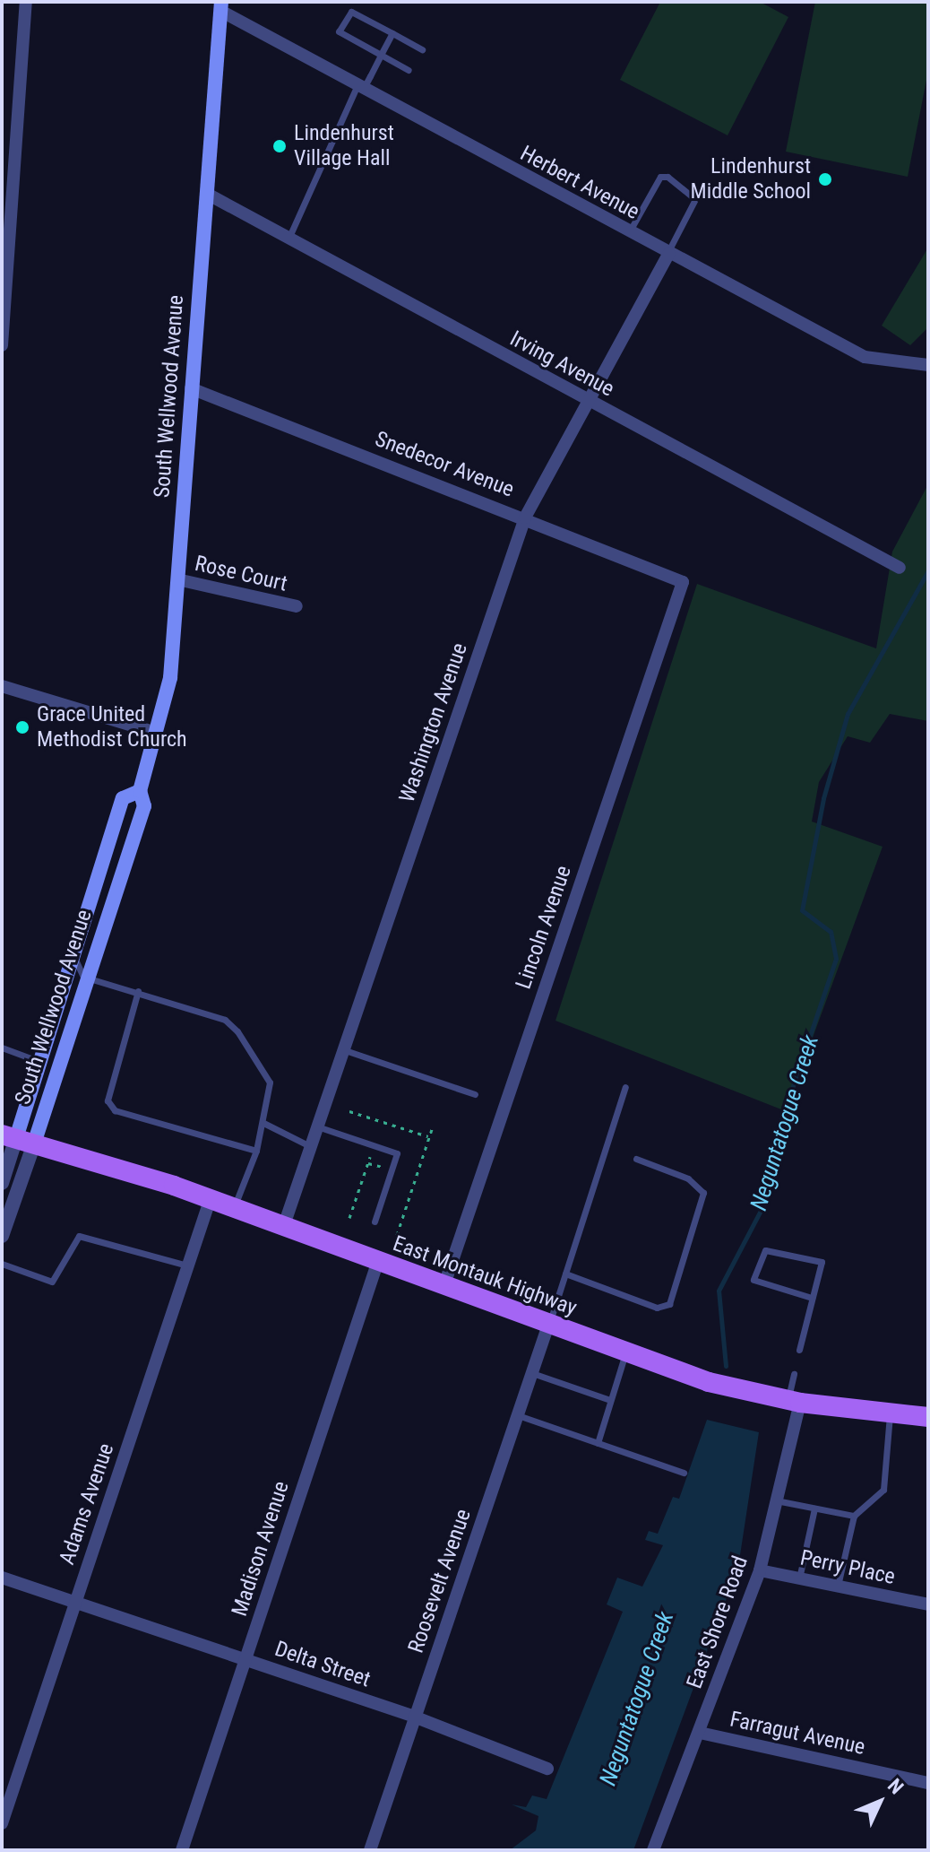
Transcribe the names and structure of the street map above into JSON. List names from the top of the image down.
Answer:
{
  "streets": {
    "main road": ["South Wellwood Avenue", "East Montauk Highway"],
    "street": [
      "Herbert Avenue",
      "Irving Avenue",
      "Snedecor Avenue",
      "Rose Court",
      "Washington Avenue",
      "Lincoln Avenue",
      "Adams Avenue",
      "Madison Avenue",
      "Perry Place",
      "Roosevelt Avenue",
      "East Shore Road",
      "Delta Street",
      "Farragut Avenue"
    ]
  },
  "crossings": [
    ["Herbert Avenue", "South Wellwood Avenue"],
    ["Herbert Avenue", "Washington Avenue"],
    ["Irving Avenue", "South Wellwood Avenue"],
    ["Irving Avenue", "Washington Avenue"],
    ["South Wellwood Avenue", "Snedecor Avenue"],
    ["South Wellwood Avenue", "Rose Court"],
    ["South Wellwood Avenue", "East Montauk Highway"],
    ["Snedecor Avenue", "Washington Avenue"],
    ["Snedecor Avenue", "Lincoln Avenue"],
    ["Washington Avenue", "East Montauk Highway"],
    ["Lincoln Avenue", "East Montauk Highway"],
    ["East Montauk Highway", "Adams Avenue"],
    ["East Montauk Highway", "Madison Avenue"],
    ["East Montauk Highway", "Roosevelt Avenue"],
    ["East Montauk Highway", "East Shore Road"],
    ["Adams Avenue", "Delta Street"],
    ["Madison Avenue", "Delta Street"],
    ["Perry Place", "East Shore Road"],
    ["Roosevelt Avenue", "Delta Street"],
    ["East Shore Road", "Farragut Avenue"]
  ],
  "water": ["Neguntatogue Creek"],
  "places": ["Lindenhurst Village Hall", "Lindenhurst Middle School", "Grace United Methodist Church"],
  "north": "top right"
}
